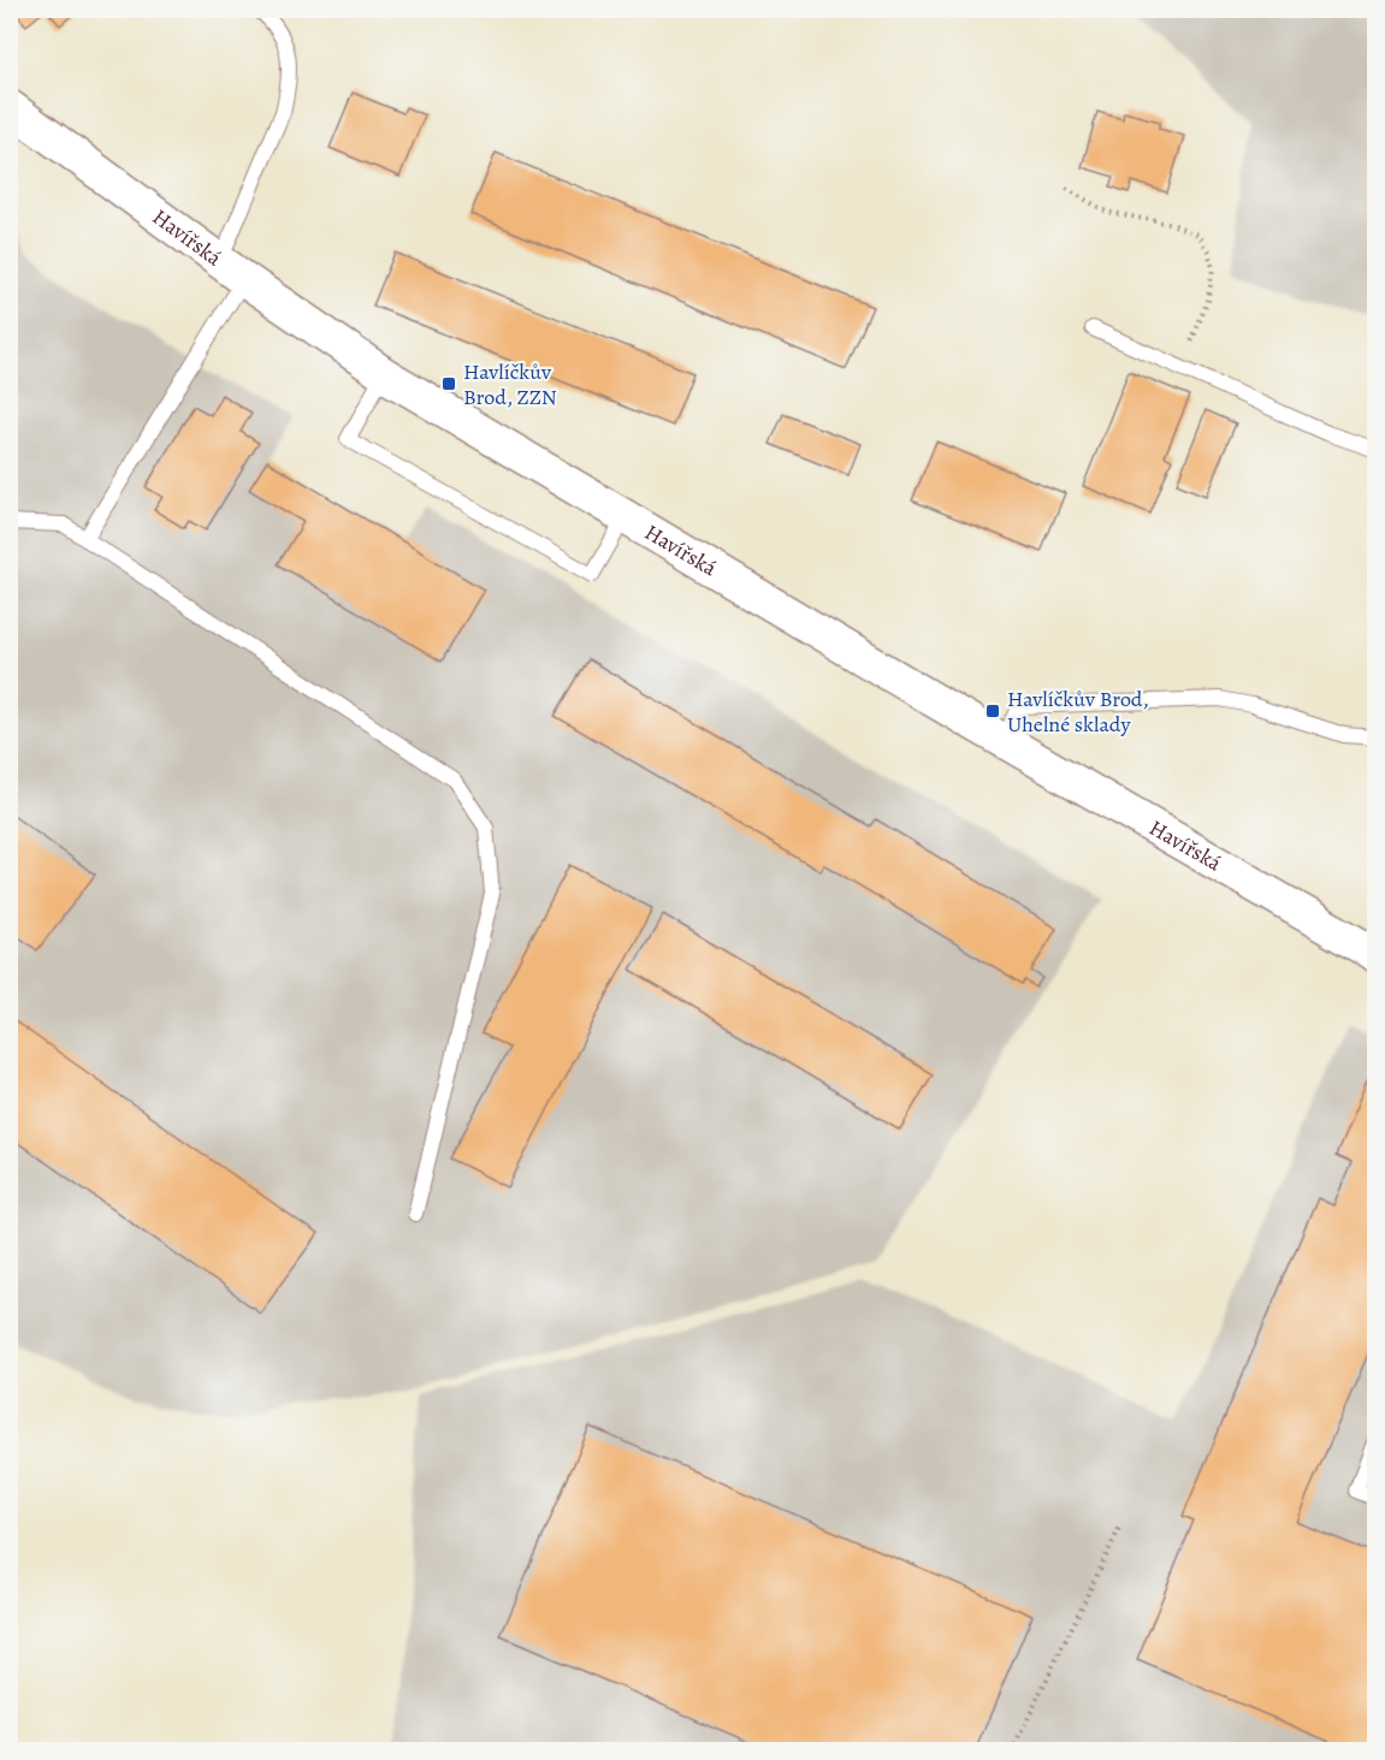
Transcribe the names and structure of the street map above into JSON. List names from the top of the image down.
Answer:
{
  "streets": {
    "street": ["Havířská"]
  },
  "places": {
    "transit": ["Havlíčkův Brod, ZZN", "Havlíčkův Brod, Uhelné sklady"]
  }
}
